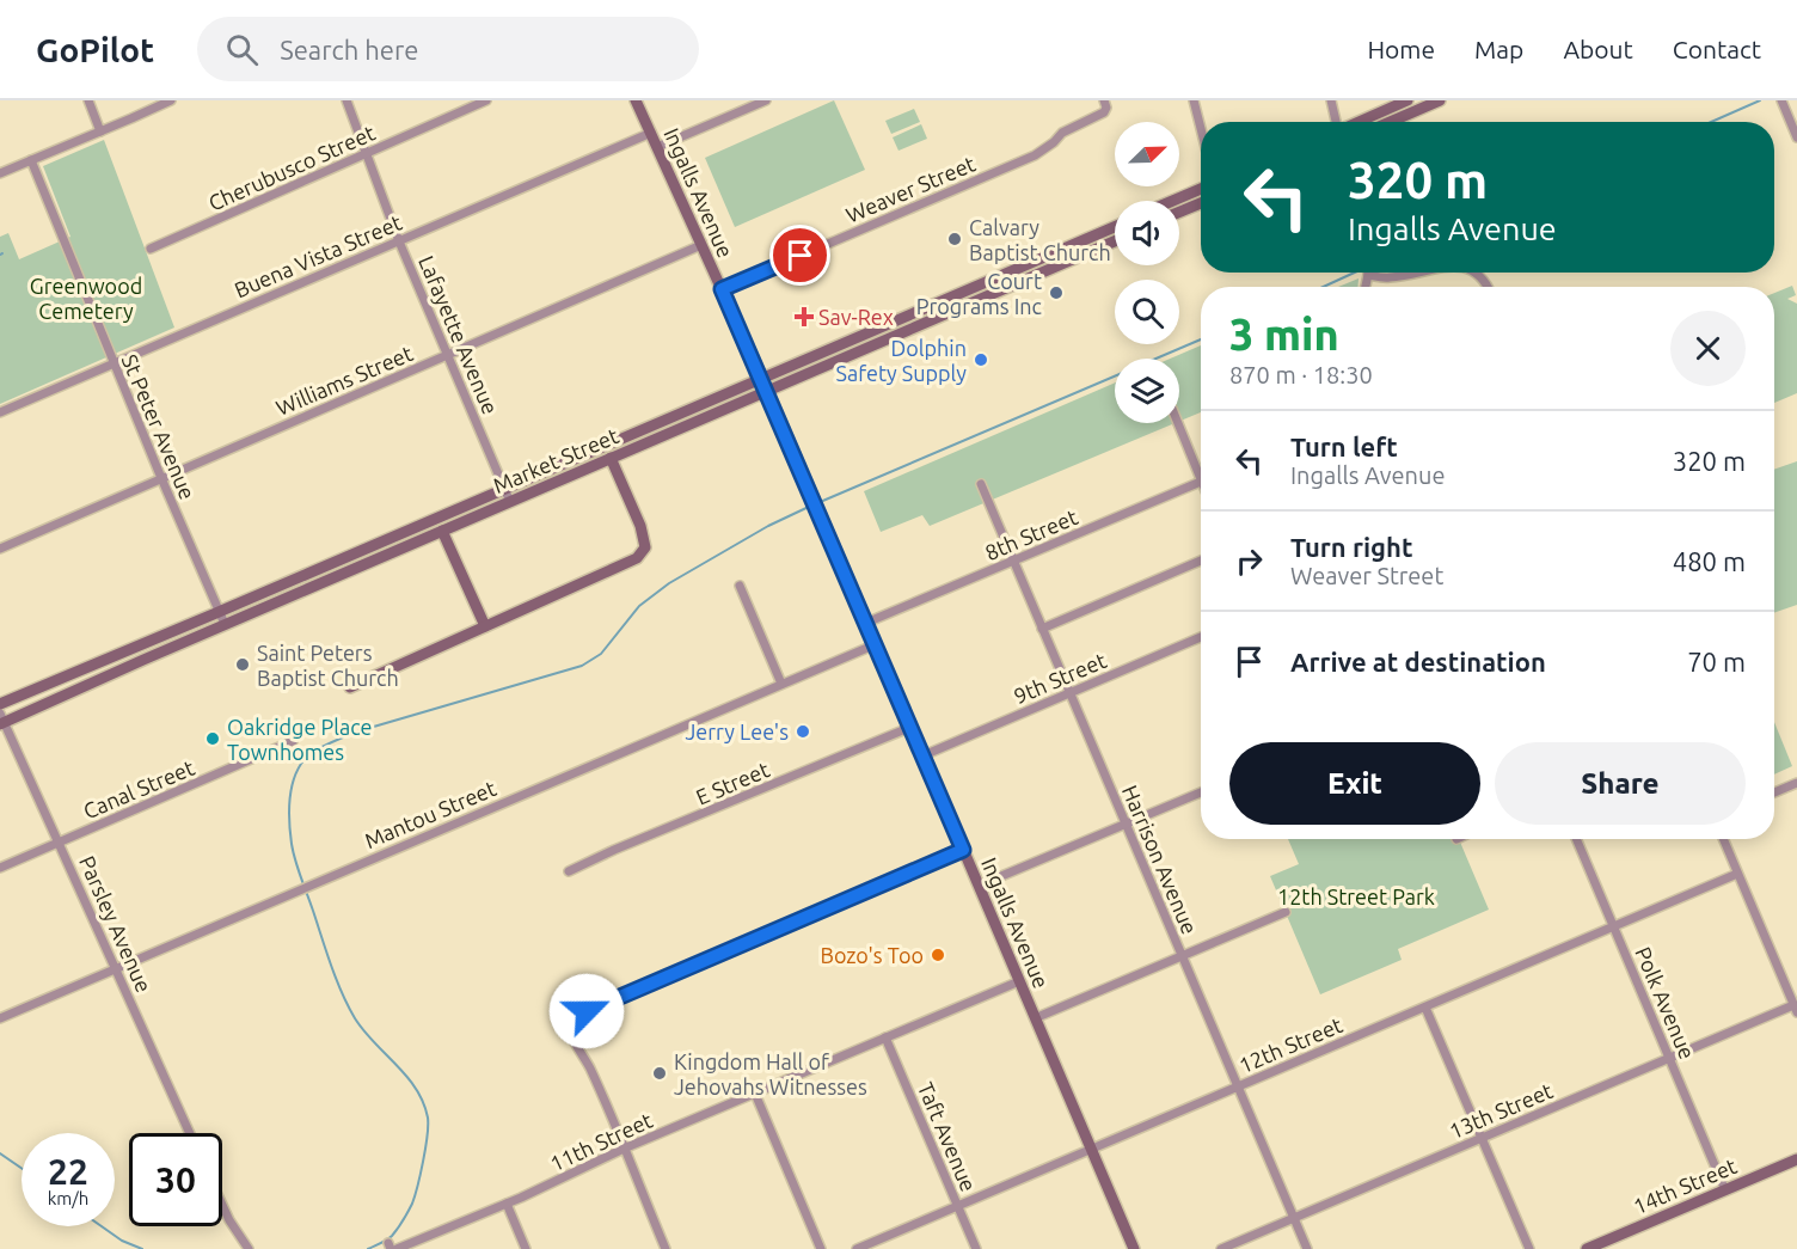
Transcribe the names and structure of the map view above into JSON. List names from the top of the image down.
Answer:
{
  "streets": {
    "street": [
      "Cherubusco Street",
      "Weaver Street",
      "Ingalls Avenue",
      "Buena Vista Street",
      "Lafayette Avenue",
      "Williams Street",
      "St Peter Avenue",
      "Market Street",
      "8th Street",
      "9th Street",
      "E Street",
      "Canal Street",
      "Mantou Street",
      "Harrison Avenue",
      "Parsley Avenue",
      "Polk Avenue",
      "12th Street",
      "13th Street",
      "Taft Avenue",
      "11th Street",
      "14th Street"
    ]
  },
  "crossings": [
    ["Cherubusco Street", "Lafayette Avenue"],
    ["Weaver Street", "Ingalls Avenue"],
    ["Ingalls Avenue", "Buena Vista Street"],
    ["Ingalls Avenue", "Williams Street"],
    ["Ingalls Avenue", "Market Street"],
    ["Ingalls Avenue", "8th Street"],
    ["Ingalls Avenue", "9th Street"],
    ["Ingalls Avenue", "E Street"],
    ["Ingalls Avenue", "Mantou Street"],
    ["Ingalls Avenue", "12th Street"],
    ["Ingalls Avenue", "11th Street"],
    ["Buena Vista Street", "Lafayette Avenue"],
    ["Buena Vista Street", "St Peter Avenue"],
    ["Lafayette Avenue", "Williams Street"],
    ["Lafayette Avenue", "Market Street"],
    ["Williams Street", "St Peter Avenue"],
    ["St Peter Avenue", "Market Street"],
    ["Market Street", "Parsley Avenue"],
    ["8th Street", "Harrison Avenue"],
    ["9th Street", "Harrison Avenue"],
    ["Canal Street", "Parsley Avenue"],
    ["Mantou Street", "Parsley Avenue"],
    ["Harrison Avenue", "12th Street"],
    ["Harrison Avenue", "13th Street"],
    ["Polk Avenue", "12th Street"],
    ["Polk Avenue", "13th Street"],
    ["Polk Avenue", "14th Street"],
    ["12th Street", "Taft Avenue"],
    ["Taft Avenue", "11th Street"]
  ],
  "parks": ["Greenwood Cemetery", "12th Street Park"],
  "places": {
    "other": [
      "Calvary Baptist Church",
      "Court Programs Inc",
      "Dolphin Safety Supply",
      "Saint Peters Baptist Church",
      "Jerry Lee's",
      "Oakridge Place Townhomes",
      "Bozo's Too",
      "Kingdom Hall of Jehovahs Witnesses"
    ],
    "health": ["Sav-Rex"]
  },
  "north": "top right",
  "page": {
    "header": "GoPilot",
    "search": "Search here",
    "nav": [
      "Home",
      "Map",
      "About",
      "Contact"
    ],
    "turn": ["320 m", "Ingalls Avenue"],
    "heading": ["3 min", "870 m · 18:30"],
    "list": [
      {
        "name": "Turn left",
        "note": "Ingalls Avenue",
        "value": "320 m"
      },
      {
        "name": "Turn right",
        "note": "Weaver Street",
        "value": "480 m"
      },
      {
        "name": "Arrive at destination",
        "value": "70 m"
      }
    ],
    "buttons": ["Exit", "Share"],
    "speed": "22 km/h",
    "limit": "30"
  }
}
